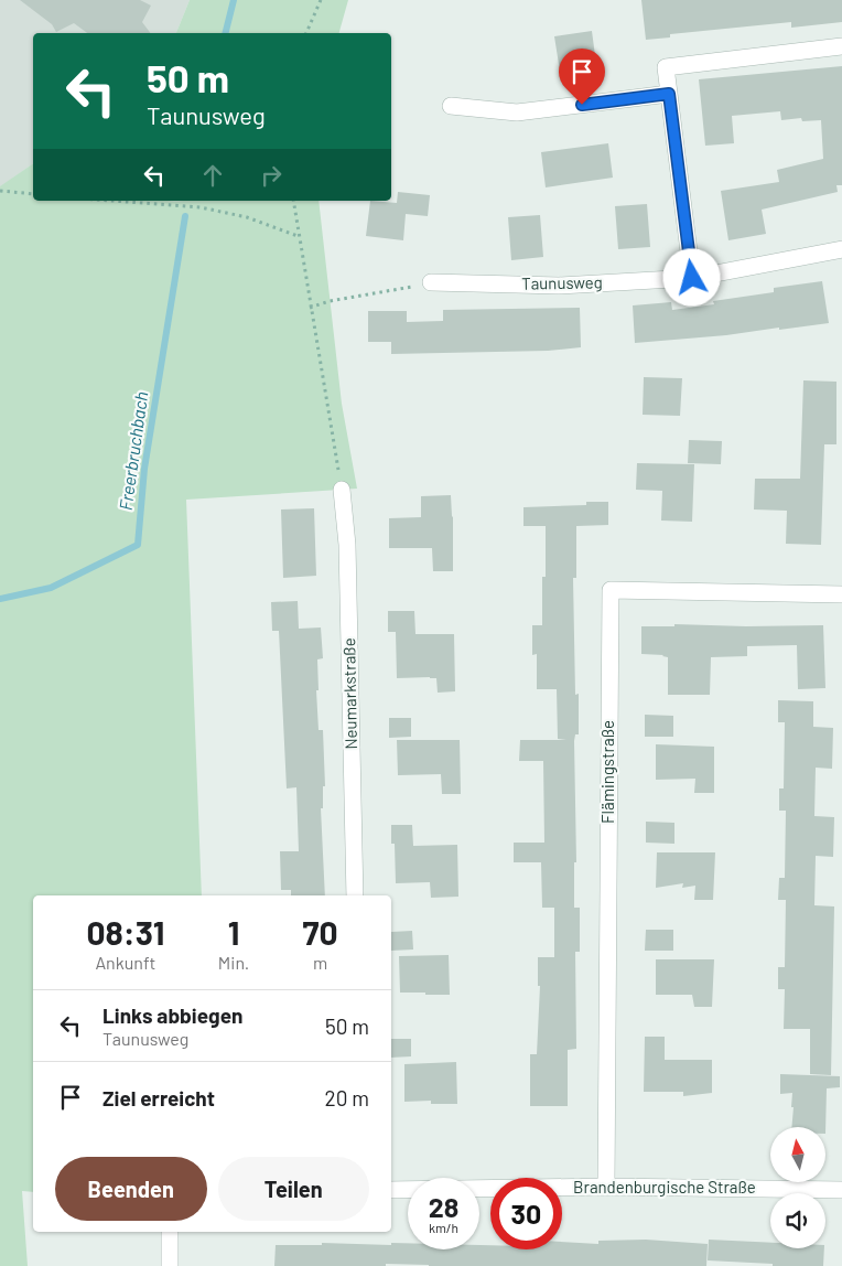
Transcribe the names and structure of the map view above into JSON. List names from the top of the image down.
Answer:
{
  "streets": {
    "street": [
      "Taunusweg",
      "Neumarkstraße",
      "Flämingstraße",
      "Brandenburgische Straße"
    ]
  },
  "crossings": [
    ["Flämingstraße", "Brandenburgische Straße"]
  ],
  "water": ["Freerbruchbach"],
  "north": "top",
  "page": {
    "turn": ["50 m", "Taunusweg"],
    "eta": [
      "08:31",
      "Ankunft",
      "1",
      "Min.",
      "70",
      "m"
    ],
    "list": [
      {
        "name": "Links abbiegen",
        "note": "Taunusweg",
        "value": "50 m"
      },
      {
        "name": "Ziel erreicht",
        "value": "20 m"
      }
    ],
    "buttons": ["Beenden", "Teilen"],
    "speed": "28 km/h",
    "limit": "30"
  }
}
